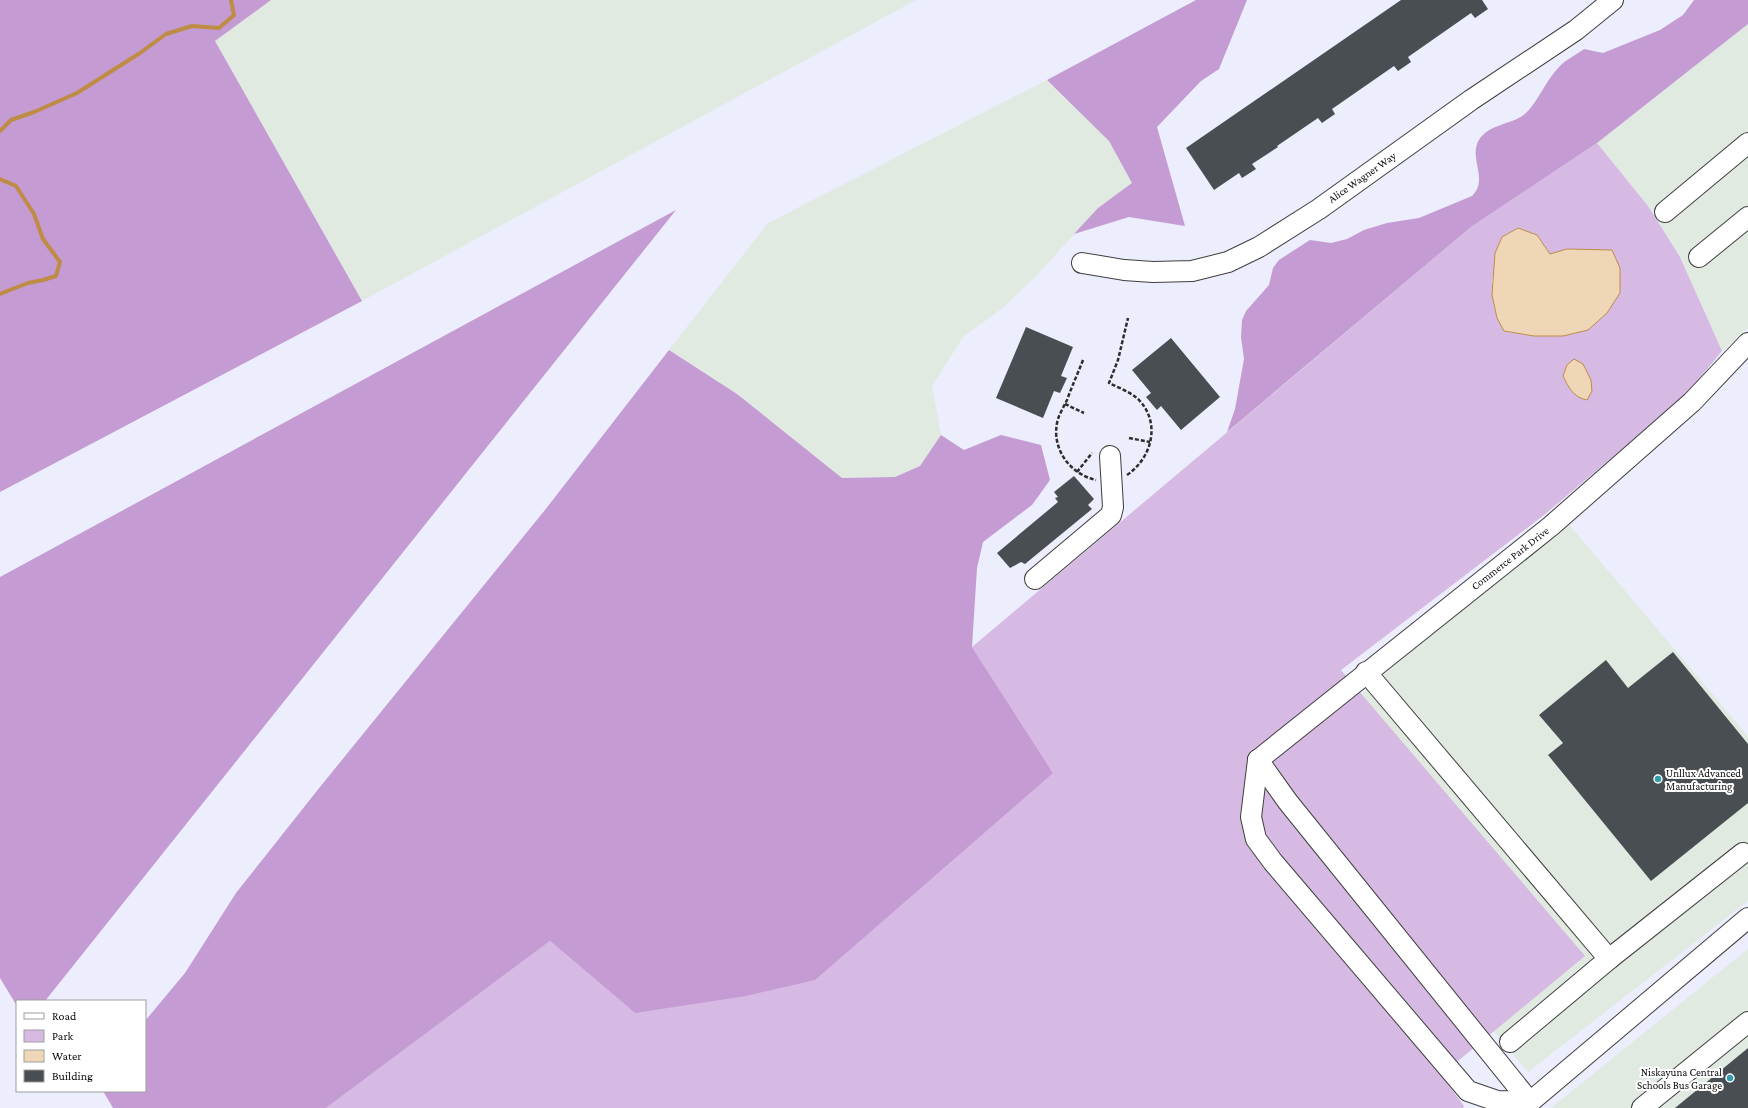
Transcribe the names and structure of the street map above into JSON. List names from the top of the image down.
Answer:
{
  "streets": {
    "street": ["Alice Wagner Way", "Commerce Park Drive"]
  },
  "places": ["Unllux Advanced Manufacturing", "Niskayuna Central Schools Bus Garage"],
  "legend": [
    "Road",
    "Park",
    "Water",
    "Building"
  ]
}
